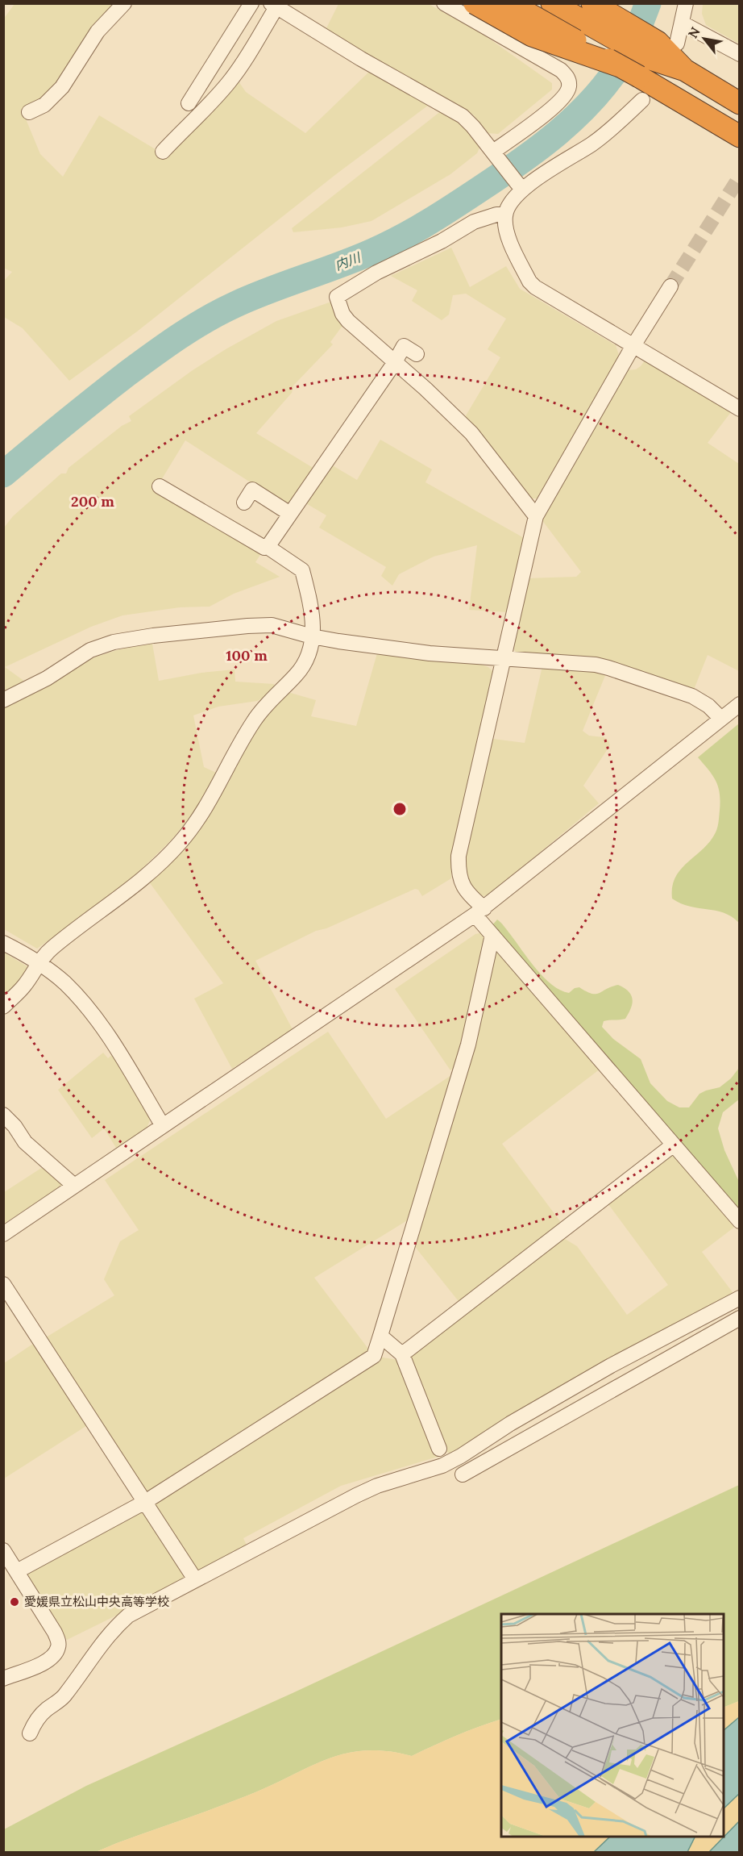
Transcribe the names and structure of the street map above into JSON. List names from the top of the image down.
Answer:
{
  "water": ["内川"],
  "places": ["愛媛県立松山中央高等学校"],
  "north": "top left",
  "rings": ["200 m", "100 m"]
}
